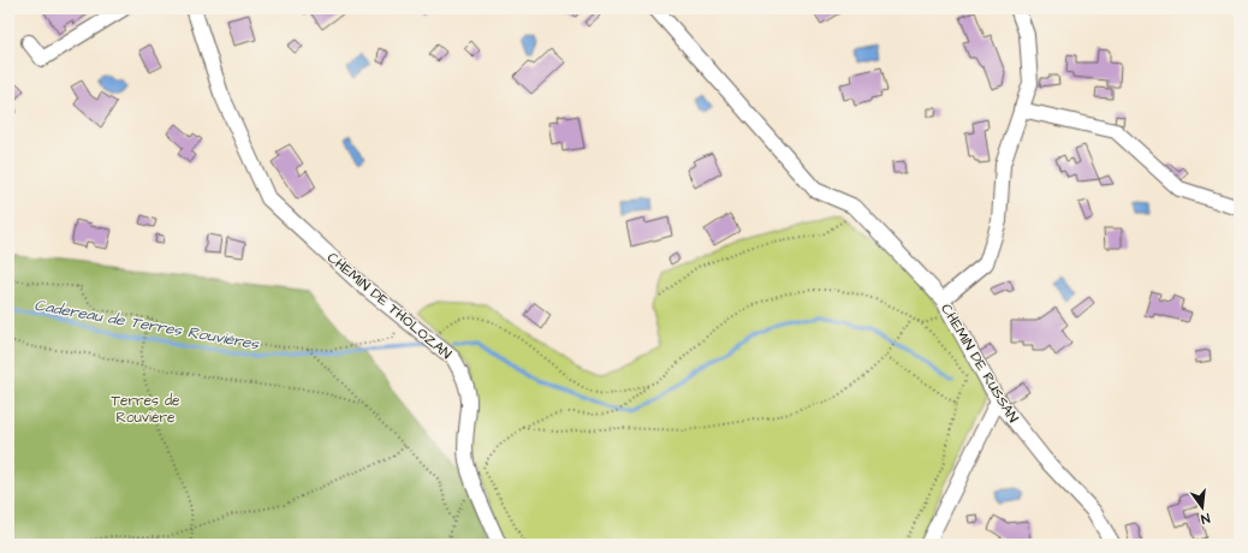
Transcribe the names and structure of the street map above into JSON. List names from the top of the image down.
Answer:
{
  "streets": {
    "street": ["CHEMIN DE THOLOZAN", "CHEMIN DE RUSSAN"]
  },
  "water": ["Cadereau de Terres Rouvières"],
  "parks": ["Terres de Rouvière"],
  "north": "bottom"
}
